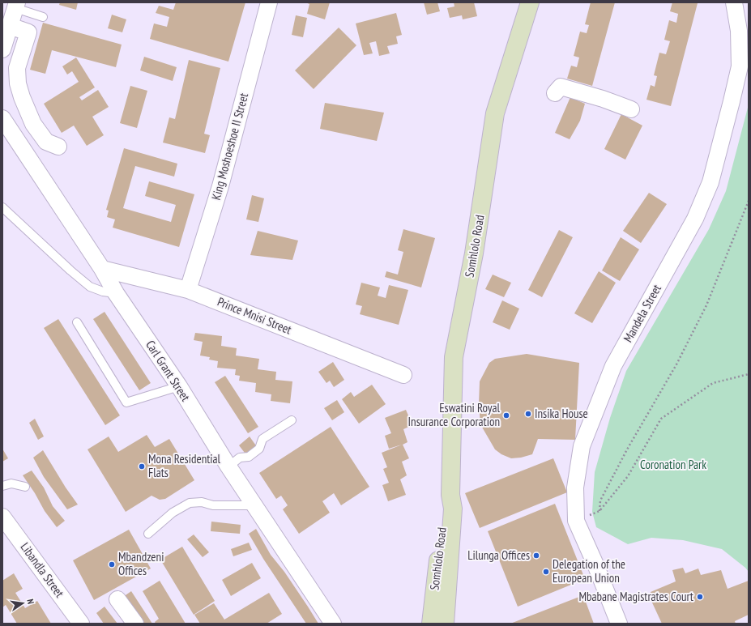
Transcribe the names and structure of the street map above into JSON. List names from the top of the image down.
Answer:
{
  "streets": {
    "main road": ["Somhlolo Road"],
    "street": [
      "King Moshoeshoe II Street",
      "Mandela Street",
      "Prince Mnisi Street",
      "Carl Grant Street",
      "Libandla Street"
    ]
  },
  "crossings": [
    ["King Moshoeshoe II Street", "Prince Mnisi Street"],
    ["Prince Mnisi Street", "Carl Grant Street"]
  ],
  "parks": ["Coronation Park"],
  "places": [
    "Insika House",
    "Eswatini Royal Insurance Corporation",
    "Mona Residential Flats",
    "Lilunga Offices",
    "Mbandzeni Offices",
    "Delegation of the European Union",
    "Mbabane Magistrates Court"
  ],
  "north": "right"
}
